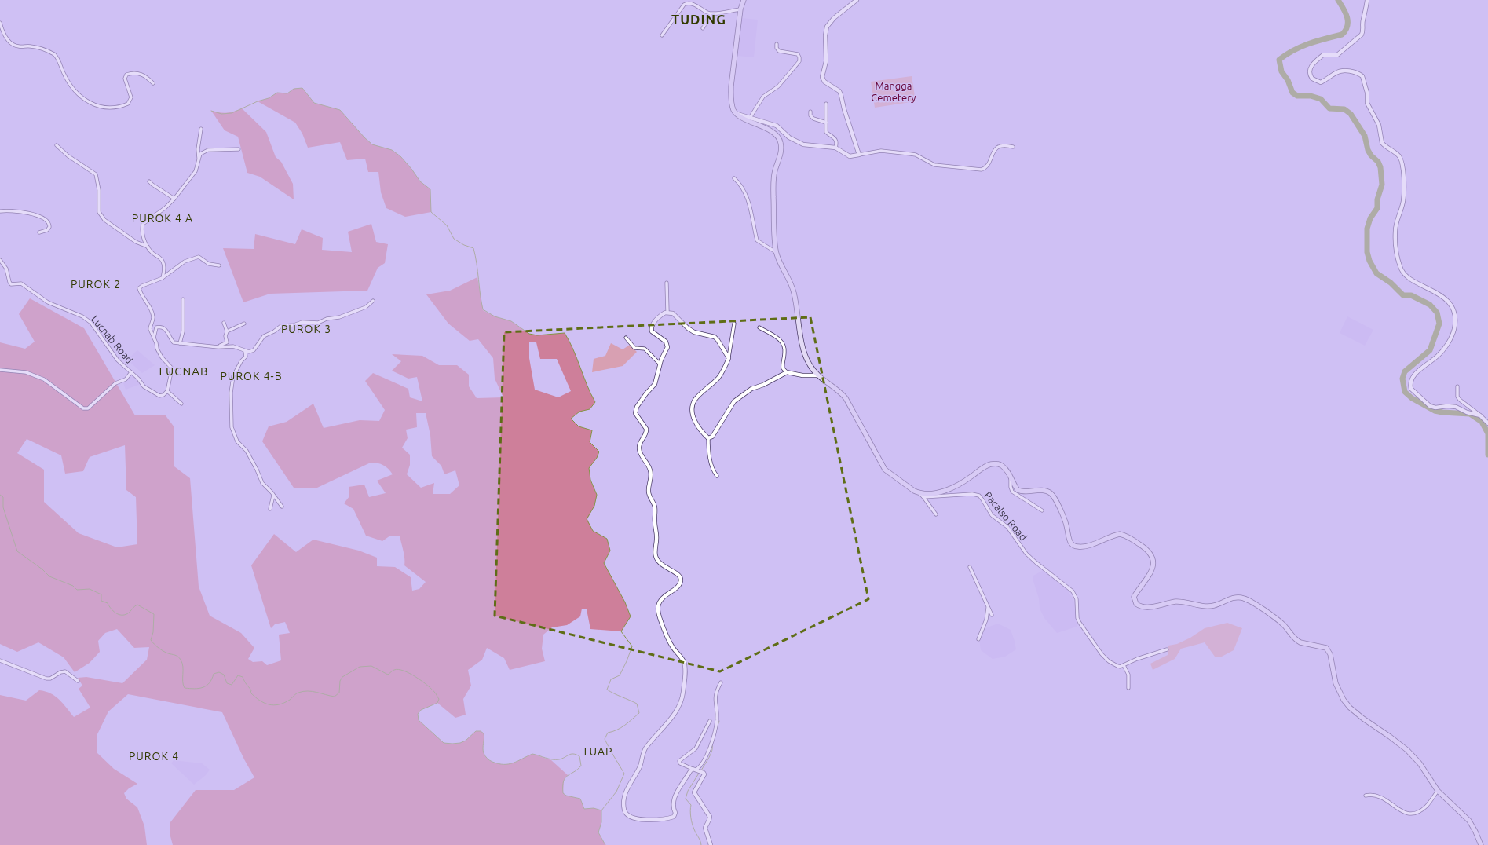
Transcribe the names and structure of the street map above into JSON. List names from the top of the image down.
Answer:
{
  "streets": {
    "street": ["Lucnab Road", "Pacalso Road"]
  },
  "districts": [
    "TUDING",
    "PUROK 4 A",
    "PUROK 2",
    "PUROK 3",
    "LUCNAB",
    "PUROK 4-B",
    "TUAP",
    "PUROK 4"
  ],
  "parks": ["Mangga Cemetery"]
}
